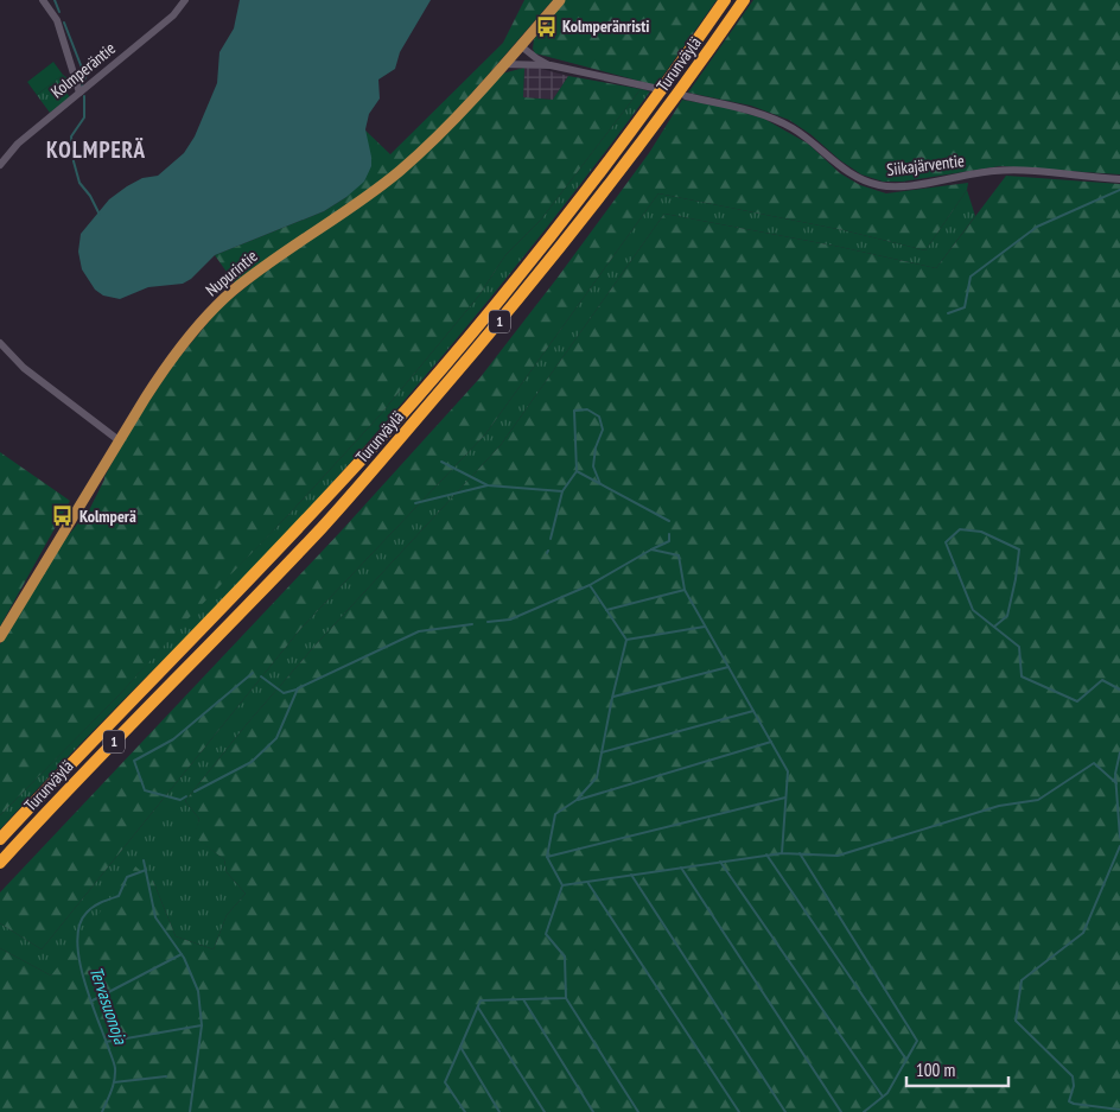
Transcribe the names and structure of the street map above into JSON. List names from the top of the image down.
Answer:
{
  "streets": {
    "highway": ["Turunväylä", "1"],
    "main road": ["Nupurintie"],
    "street": ["Kolmperäntie", "Siikajärventie"]
  },
  "districts": ["KOLMPERÄ"],
  "water": ["Tervasuonoja"],
  "places": {
    "bus stop": ["Kolmperänristi", "Kolmperä"]
  },
  "scale_bar": "100 m"
}
